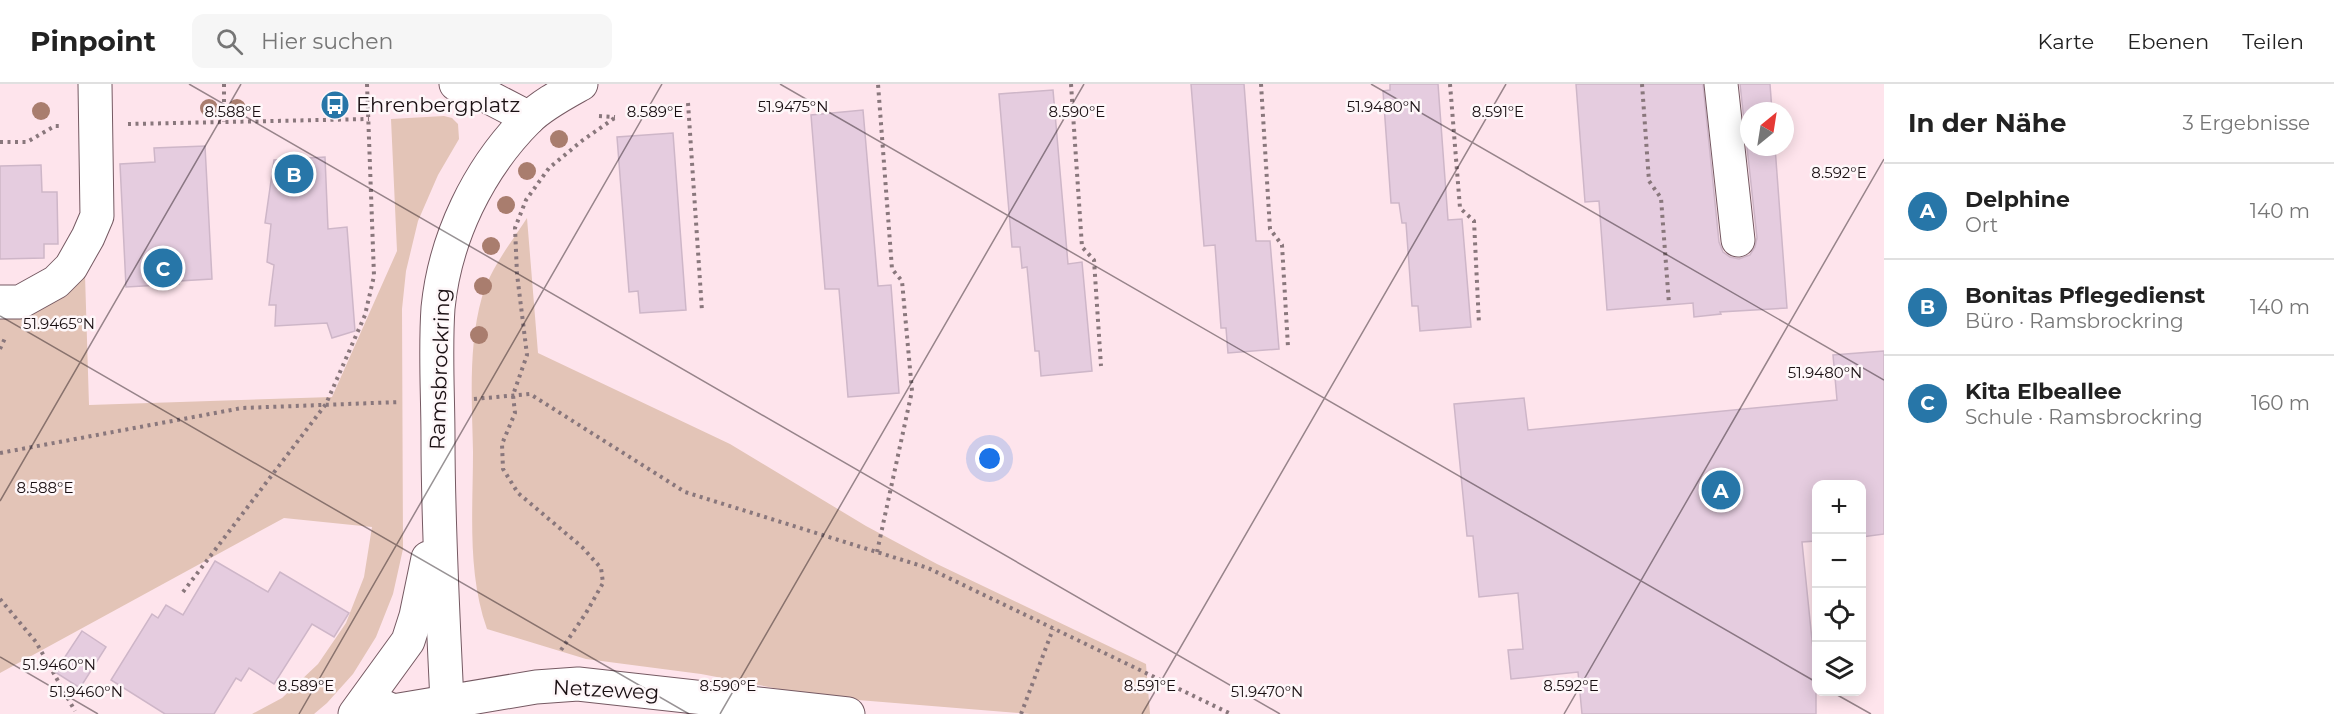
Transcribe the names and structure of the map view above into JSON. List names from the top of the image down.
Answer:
{
  "streets": {
    "street": ["Ramsbrockring", "Netzeweg"]
  },
  "crossings": [
    ["Ramsbrockring", "Netzeweg"]
  ],
  "places": {
    "bus stop": ["Ehrenbergplatz"]
  },
  "north": "top right",
  "page": {
    "header": "Pinpoint",
    "search": "Hier suchen",
    "nav": ["Karte", "Ebenen", "Teilen"],
    "heading": ["In der Nähe", "3 Ergebnisse"],
    "pins": ["B", "C", "A"],
    "list": [
      {
        "mark": "A",
        "name": "Delphine",
        "note": "Ort",
        "value": "140 m"
      },
      {
        "mark": "B",
        "name": "Bonitas Pflegedienst",
        "note": "Büro · Ramsbrockring",
        "value": "140 m"
      },
      {
        "mark": "C",
        "name": "Kita Elbeallee",
        "note": "Schule · Ramsbrockring",
        "value": "160 m"
      }
    ],
    "map_buttons": ["+", "−"]
  },
  "coordinates": [
    "51.9480°N",
    "51.9475°N",
    "8.588°E",
    "8.589°E",
    "8.590°E",
    "8.591°E",
    "8.592°E",
    "51.9465°N",
    "51.9460°N",
    "51.9470°N"
  ]
}
